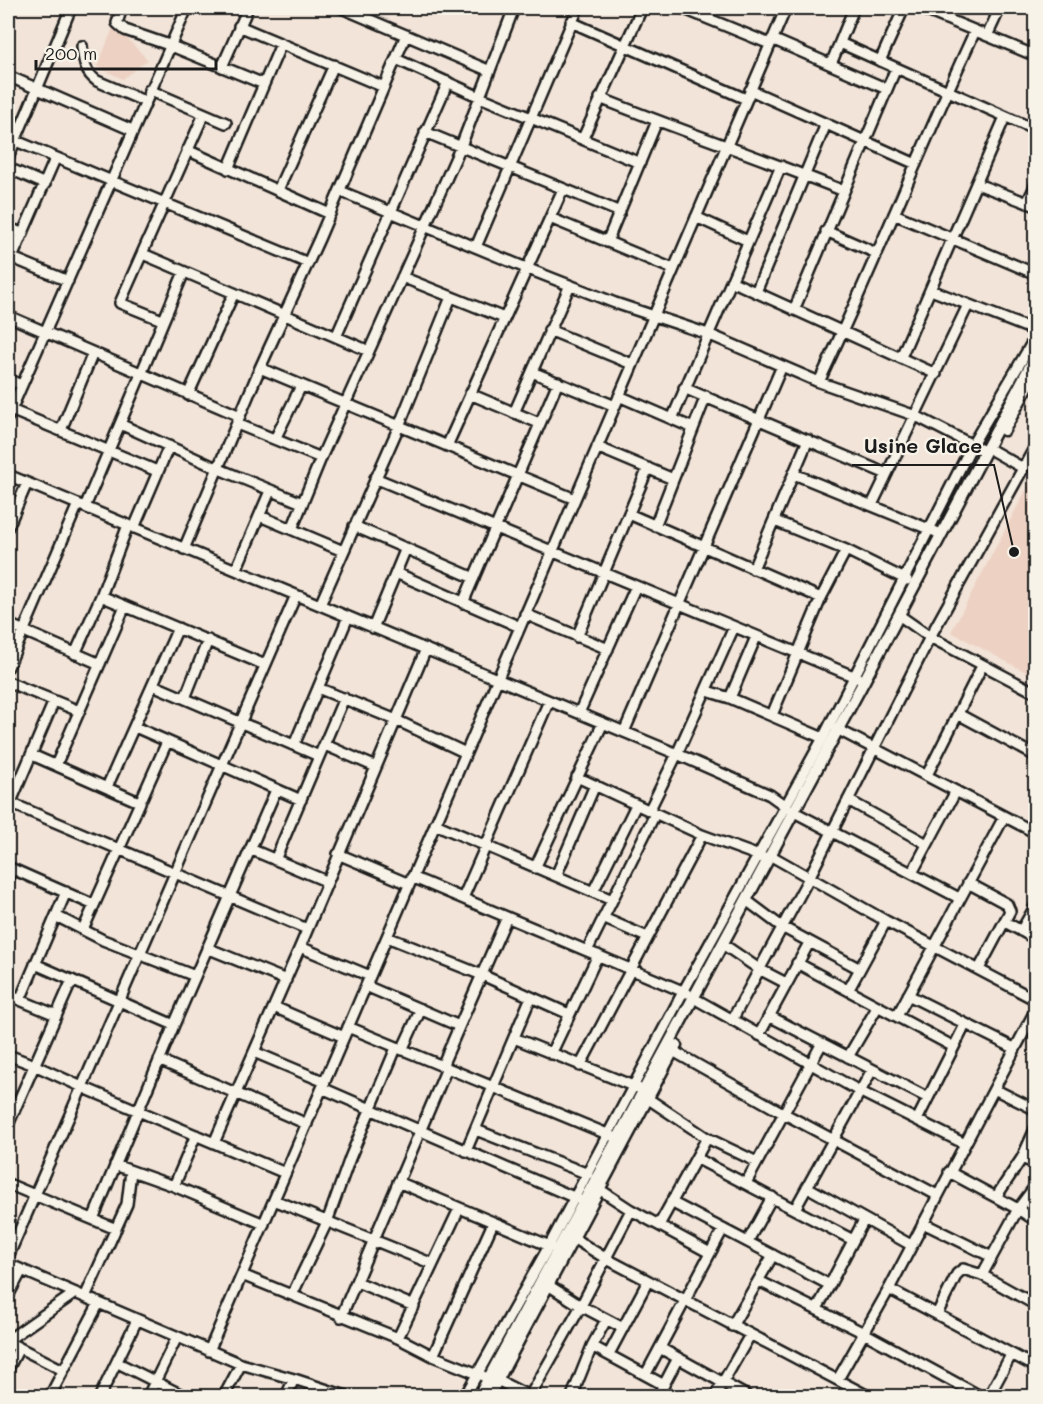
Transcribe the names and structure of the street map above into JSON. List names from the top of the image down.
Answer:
{
  "places": ["Usine Glace"],
  "scale_bar": "200 m"
}
